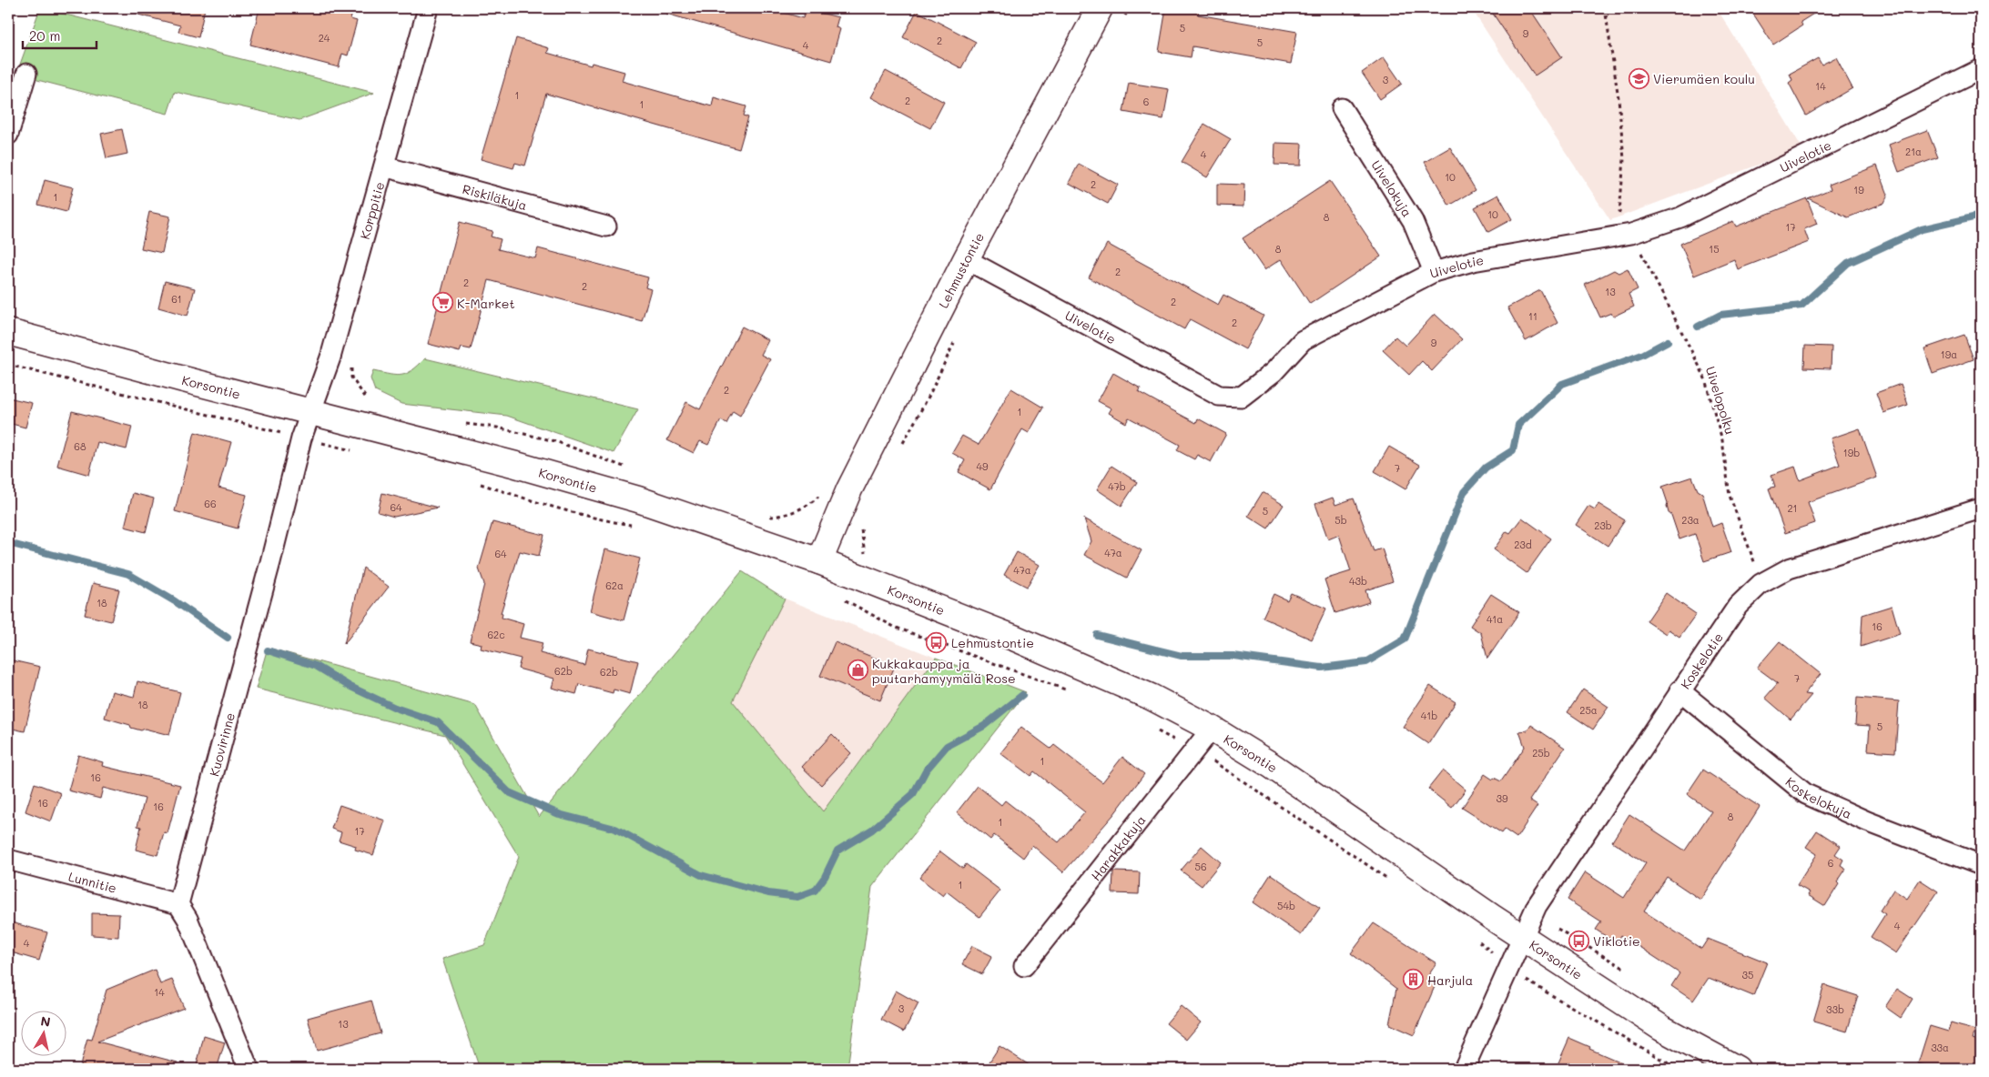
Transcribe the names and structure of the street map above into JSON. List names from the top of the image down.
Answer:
{
  "streets": {
    "main road": ["Lehmustontie", "Korsontie"],
    "street": [
      "Uivelotie",
      "Uivelokuja",
      "Riskiläkuja",
      "Korppitie",
      "Koskelotie",
      "Kuovirinne",
      "Koskelokuja",
      "Harakkakuja",
      "Lunnitie"
    ],
    "path": ["Uivelopolku"]
  },
  "crossings": [
    ["Uivelotie", "Uivelokuja"],
    ["Uivelotie", "Lehmustontie"],
    ["Uivelotie", "Uivelopolku"],
    ["Riskiläkuja", "Korppitie"],
    ["Korppitie", "Korsontie"],
    ["Korppitie", "Kuovirinne"],
    ["Lehmustontie", "Korsontie"],
    ["Korsontie", "Koskelotie"],
    ["Korsontie", "Kuovirinne"],
    ["Korsontie", "Harakkakuja"],
    ["Uivelopolku", "Koskelotie"],
    ["Koskelotie", "Koskelokuja"],
    ["Kuovirinne", "Lunnitie"]
  ],
  "places": {
    "school or university": ["Vierumäen koulu"],
    "supermarket": ["K-Market"],
    "bus stop": ["Lehmustontie", "Viklotie"],
    "shop": ["Kukkakauppa ja puutarhamyymälä Rose"],
    "building": ["Harjula"]
  },
  "house_numbers": [
    "5",
    "9",
    "24",
    "2",
    "5",
    "4",
    "3",
    "14",
    "1",
    "2",
    "6",
    "1",
    "21a",
    "4",
    "10",
    "2",
    "19",
    "1",
    "10",
    "8",
    "17",
    "8",
    "15",
    "2",
    "2",
    "2",
    "13",
    "61",
    "2",
    "11",
    "2",
    "9",
    "19a",
    "2",
    "1",
    "68",
    "19b",
    "49",
    "7",
    "47b",
    "66",
    "64",
    "21",
    "5",
    "5b",
    "23a",
    "23b",
    "23d",
    "47a",
    "64",
    "47a",
    "43b",
    "62a",
    "18",
    "41a",
    "16",
    "62c",
    "62b",
    "62b",
    "7",
    "18",
    "25a",
    "41b",
    "5",
    "25b",
    "1",
    "16",
    "39",
    "16",
    "16",
    "8",
    "1",
    "17",
    "6",
    "56",
    "1",
    "54b",
    "4",
    "4",
    "35",
    "14",
    "3",
    "33b",
    "13",
    "33a"
  ],
  "scale_bar": "20 m",
  "north": "top"
}
